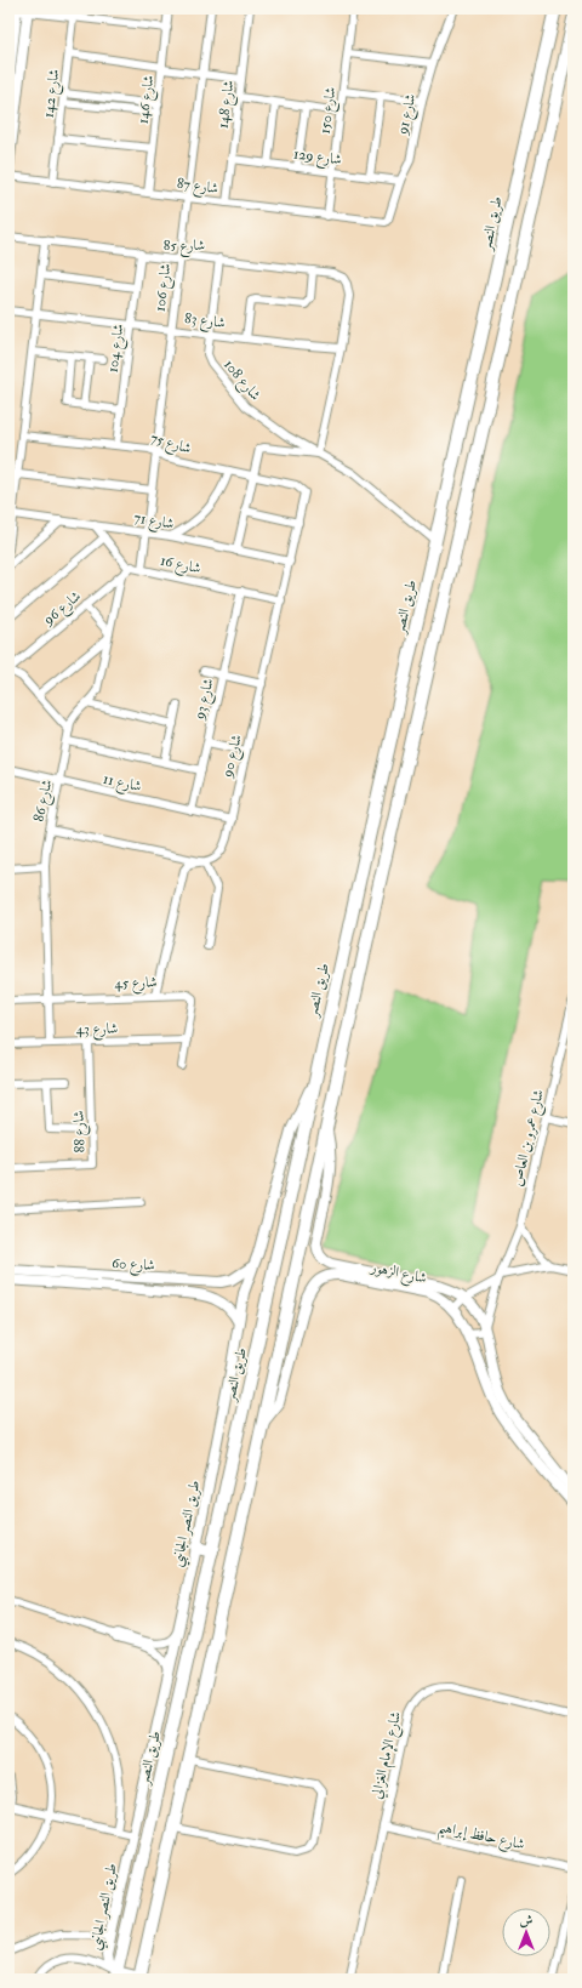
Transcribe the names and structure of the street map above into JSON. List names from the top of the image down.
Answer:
{
  "streets": {
    "highway": ["طريق النصر"],
    "street": [
      "شارع 142",
      "شارع 146",
      "شارع 148",
      "شارع 150",
      "شارع 91",
      "شارع 129",
      "شارع 87",
      "شارع 85",
      "شارع 106",
      "شارع 83",
      "شارع 104",
      "شارع 108",
      "شارع 75",
      "شارع 71",
      "شارع 16",
      "شارع 96",
      "شارع 93",
      "شارع 90",
      "شارع 11",
      "شارع 86",
      "شارع 45",
      "شارع 43",
      "شارع 88",
      "شارع عمرو بن العاص",
      "شارع 60",
      "شارع الزهور",
      "طريق النصر الجانبي",
      "شارع الإمام الغزالي",
      "شارع حافظ إبراهيم"
    ]
  },
  "crossings": [
    ["شارع 142", "شارع 87"],
    ["شارع 146", "شارع 87"],
    ["شارع 148", "شارع 129"],
    ["شارع 148", "شارع 87"],
    ["شارع 150", "شارع 129"],
    ["شارع 150", "شارع 87"],
    ["شارع 91", "شارع 129"],
    ["شارع 91", "شارع 87"],
    ["شارع 87", "شارع 106"],
    ["طريق النصر", "شارع 108"],
    ["طريق النصر", "طريق النصر الجانبي"],
    ["شارع 85", "شارع 106"],
    ["شارع 85", "شارع 83"],
    ["شارع 85", "شارع 104"],
    ["شارع 85", "شارع 108"],
    ["شارع 106", "شارع 83"],
    ["شارع 106", "شارع 75"],
    ["شارع 106", "شارع 71"],
    ["شارع 106", "شارع 16"],
    ["شارع 83", "شارع 104"],
    ["شارع 83", "شارع 108"],
    ["شارع 104", "شارع 75"],
    ["شارع 75", "شارع 90"],
    ["شارع 71", "شارع 90"],
    ["شارع 16", "شارع 96"],
    ["شارع 16", "شارع 93"],
    ["شارع 16", "شارع 90"],
    ["شارع 96", "شارع 86"],
    ["شارع 93", "شارع 11"],
    ["شارع 90", "شارع 11"],
    ["شارع 90", "شارع 45"],
    ["شارع 11", "شارع 86"],
    ["شارع 86", "شارع 45"],
    ["شارع 86", "شارع 43"],
    ["شارع 45", "شارع 43"],
    ["شارع 43", "شارع 88"],
    ["شارع عمرو بن العاص", "شارع الزهور"],
    ["شارع 60", "طريق النصر الجانبي"],
    ["شارع الإمام الغزالي", "شارع حافظ إبراهيم"]
  ],
  "north": "top"
}
